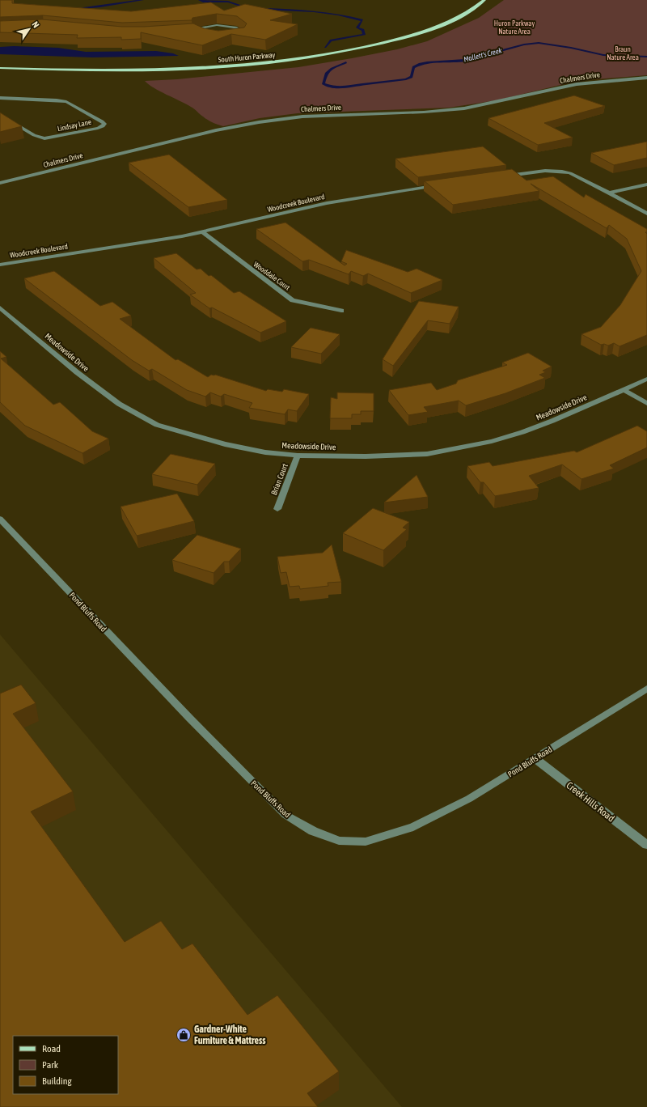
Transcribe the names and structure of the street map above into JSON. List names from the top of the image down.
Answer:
{
  "streets": {
    "main road": ["South Huron Parkway"],
    "street": [
      "Chalmers Drive",
      "Lindsay Lane",
      "Woodcreek Boulevard",
      "Wooddale Court",
      "Meadowside Drive",
      "Brian Court",
      "Pond Bluffs Road",
      "Creek Hills Road"
    ]
  },
  "crossings": [
    ["Woodcreek Boulevard", "Wooddale Court"],
    ["Meadowside Drive", "Brian Court"],
    ["Pond Bluffs Road", "Creek Hills Road"]
  ],
  "water": ["Mallett's Creek"],
  "parks": ["Huron Parkway Nature Area", "Braun Nature Area"],
  "places": {
    "shop": ["Gardner-White Furniture & Mattress"]
  },
  "legend": ["Road", "Park", "Building"],
  "north": "top right"
}
